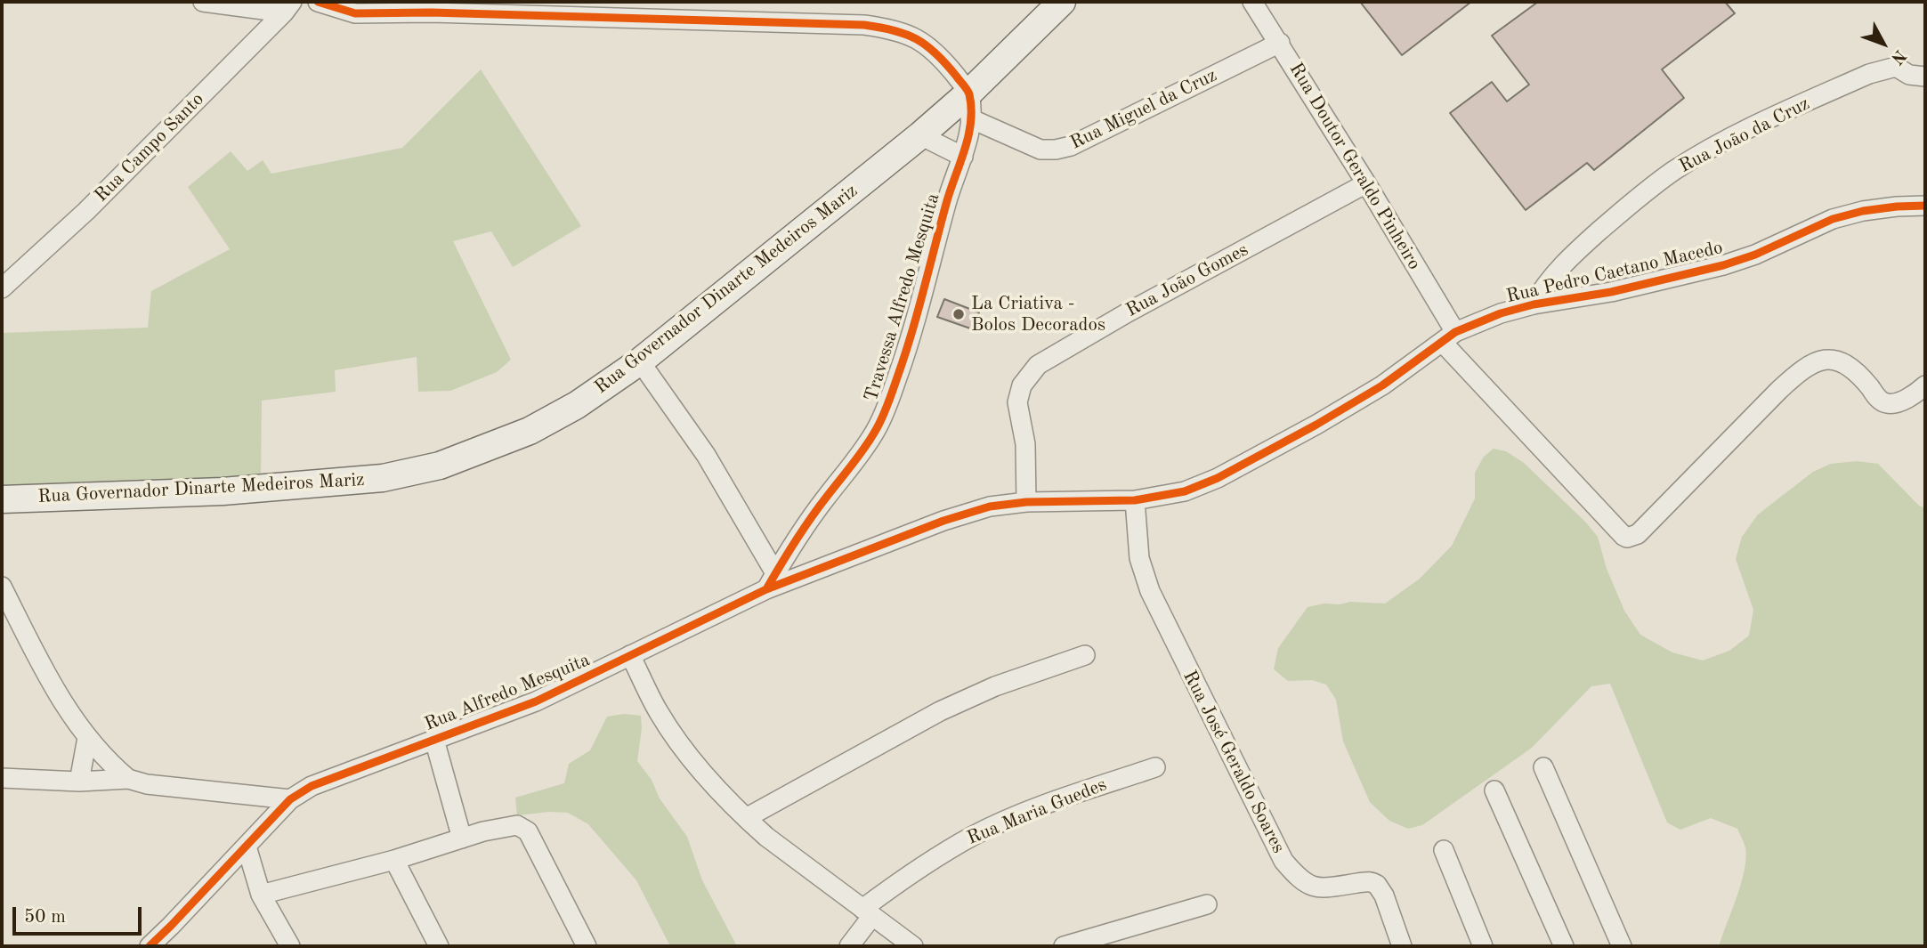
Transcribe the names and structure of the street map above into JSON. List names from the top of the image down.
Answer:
{
  "streets": {
    "main road": ["Rua Governador Dinarte Medeiros Mariz"],
    "street": [
      "Rua Miguel da Cruz",
      "Rua João da Cruz",
      "Rua Campo Santo",
      "Rua Doutor Geraldo Pinheiro",
      "Rua Pedro Caetano Macedo",
      "Rua João Gomes",
      "Travessa Alfredo Mesquita",
      "Rua Alfredo Mesquita",
      "Rua José Geraldo Soares",
      "Rua Maria Guedes"
    ]
  },
  "crossings": [
    ["Rua Miguel da Cruz", "Rua Doutor Geraldo Pinheiro"],
    ["Rua Miguel da Cruz", "Rua Governador Dinarte Medeiros Mariz"],
    ["Rua Miguel da Cruz", "Travessa Alfredo Mesquita"],
    ["Rua João da Cruz", "Rua Pedro Caetano Macedo"],
    ["Rua Doutor Geraldo Pinheiro", "Rua Pedro Caetano Macedo"],
    ["Rua Doutor Geraldo Pinheiro", "Rua João Gomes"],
    ["Rua Pedro Caetano Macedo", "Rua João Gomes"],
    ["Rua Pedro Caetano Macedo", "Travessa Alfredo Mesquita"],
    ["Rua Pedro Caetano Macedo", "Rua Alfredo Mesquita"],
    ["Rua Pedro Caetano Macedo", "Rua José Geraldo Soares"],
    ["Rua Governador Dinarte Medeiros Mariz", "Travessa Alfredo Mesquita"],
    ["Travessa Alfredo Mesquita", "Rua Alfredo Mesquita"]
  ],
  "places": ["La Criativa - Bolos Decorados"],
  "scale_bar": "50 m",
  "north": "bottom right"
}
